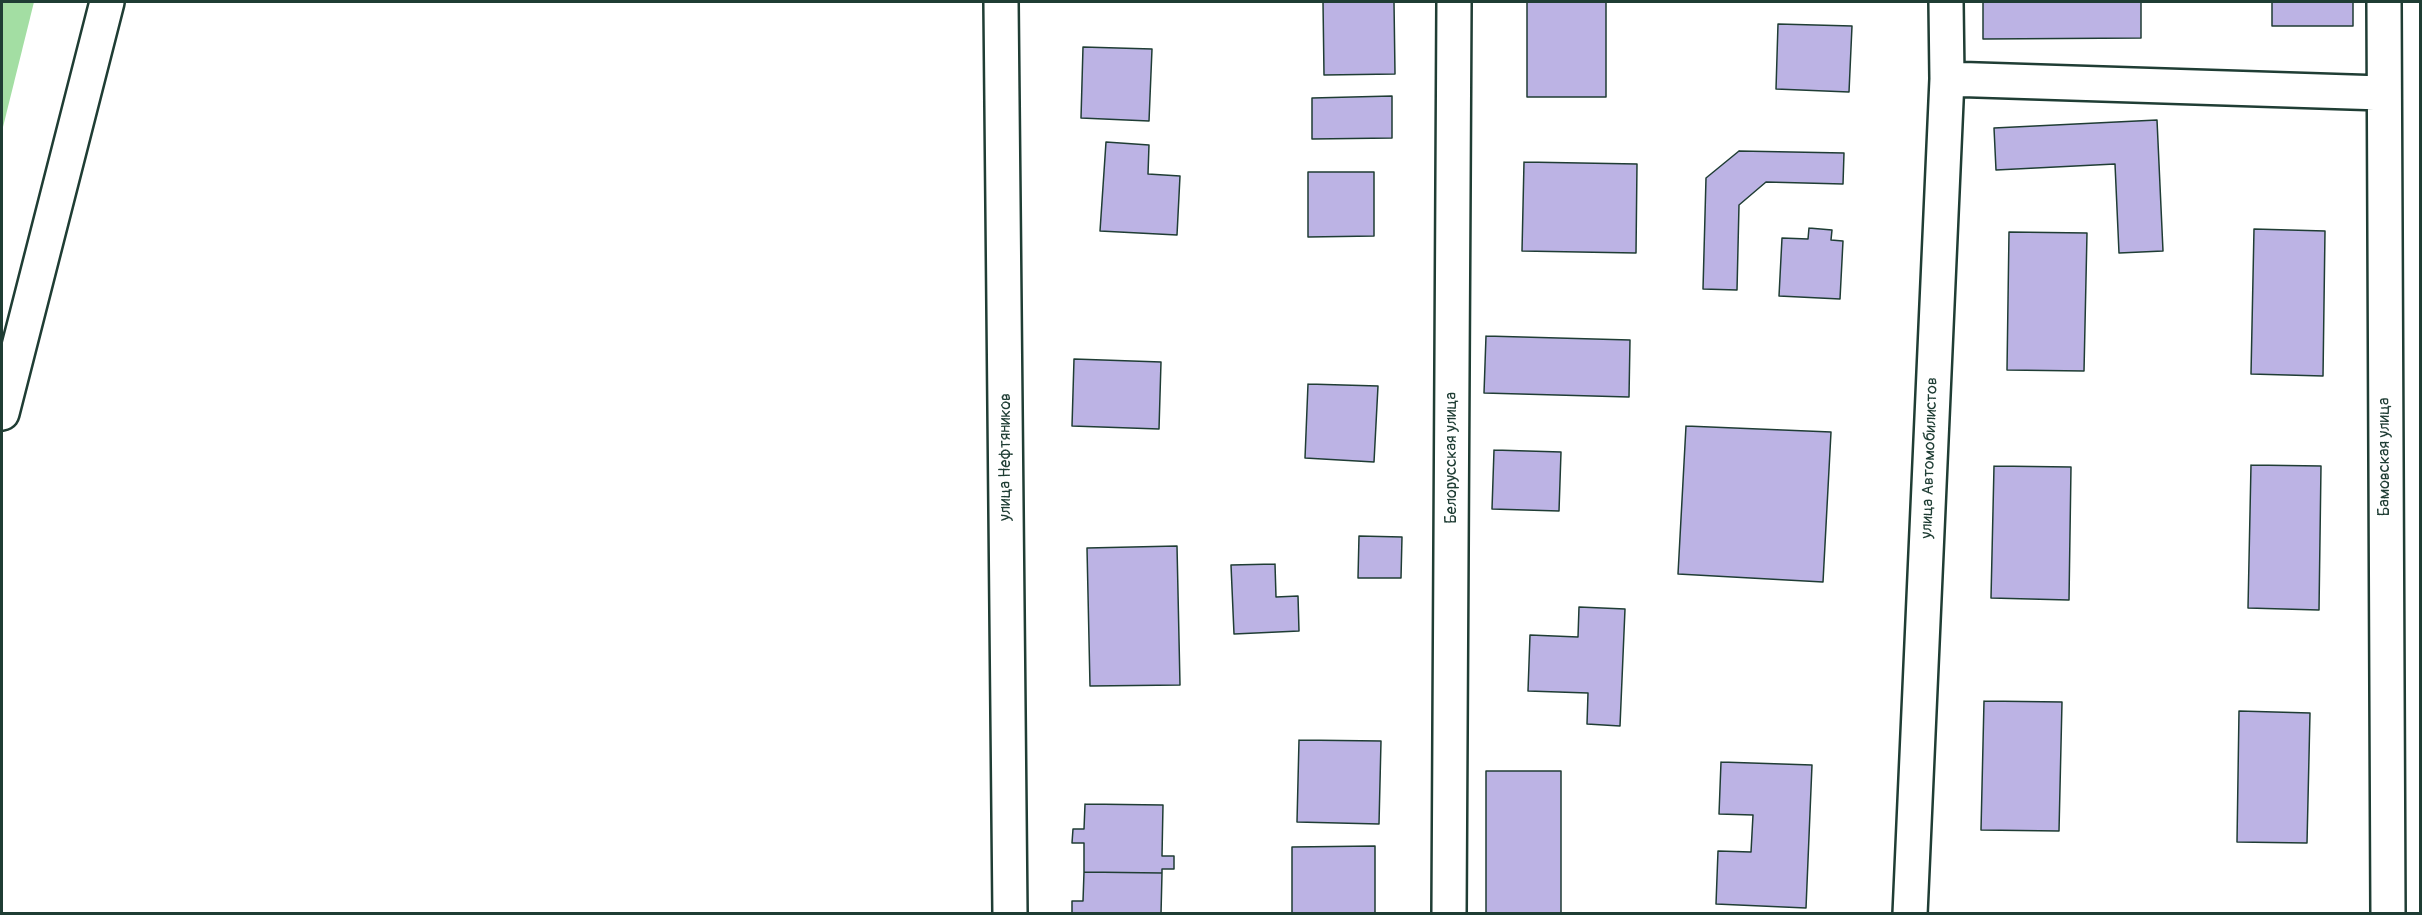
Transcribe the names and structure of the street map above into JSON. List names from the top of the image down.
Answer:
{
  "streets": {
    "street": [
      "улица Нефтяников",
      "Бамовская улица",
      "Белорусская улица",
      "улица Автомобилистов"
    ]
  }
}
